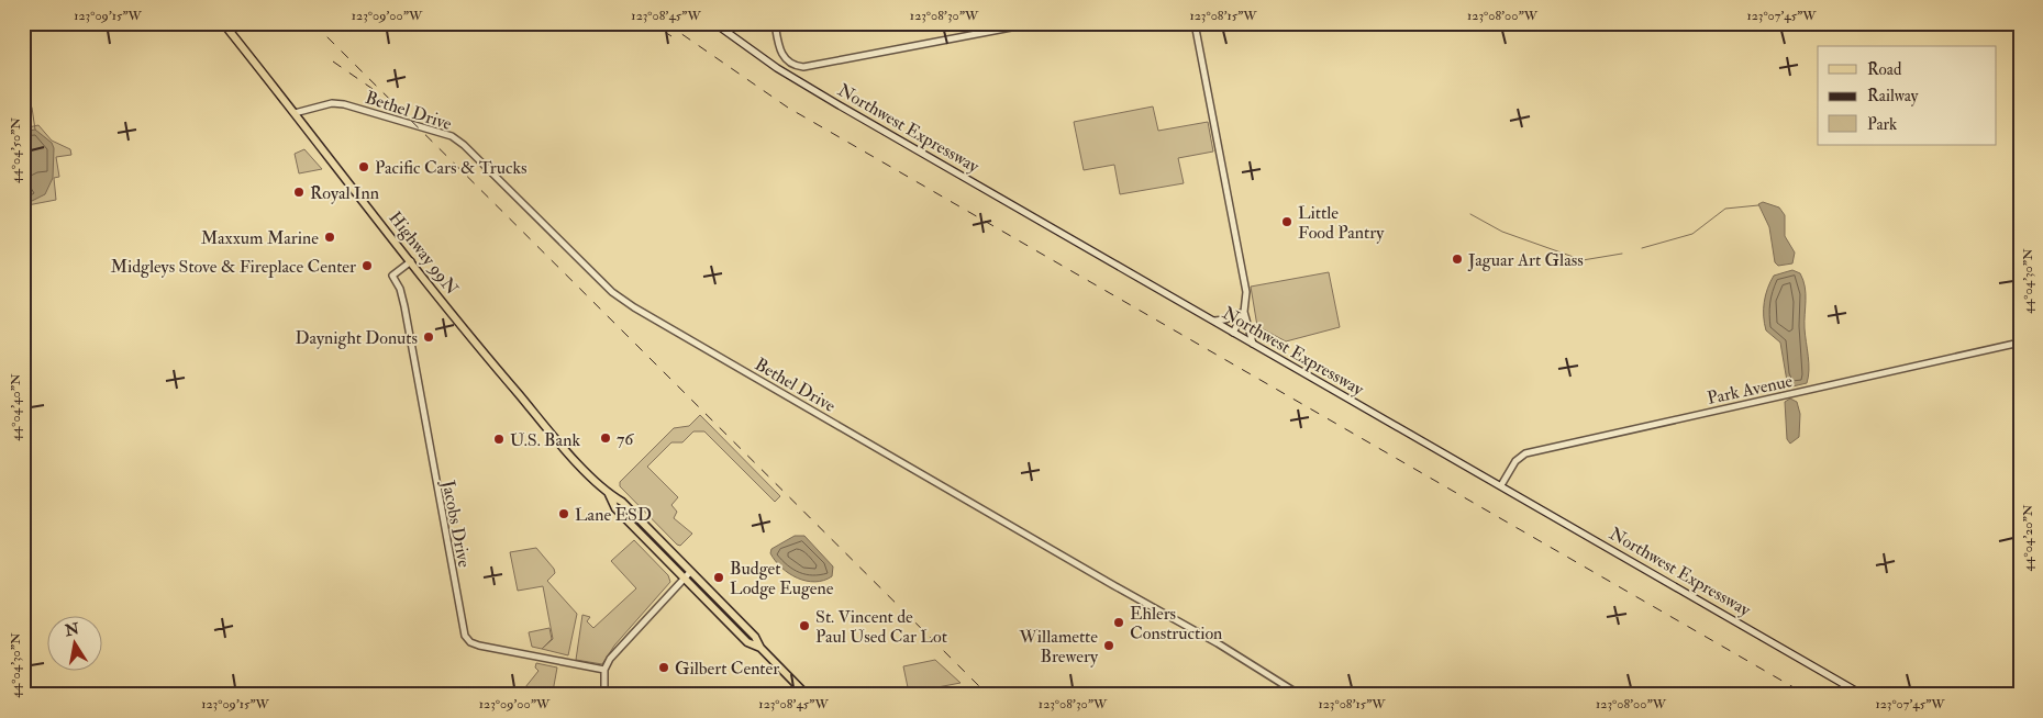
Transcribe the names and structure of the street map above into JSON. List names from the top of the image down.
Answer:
{
  "streets": {
    "main road": ["Northwest Expressway", "Highway 99N"],
    "street": ["Bethel Drive", "Park Avenue", "Jacobs Drive"]
  },
  "crossings": [
    ["Bethel Drive", "Highway 99N"],
    ["Northwest Expressway", "Park Avenue"],
    ["Highway 99N", "Jacobs Drive"]
  ],
  "places": [
    "Pacific Cars & Trucks",
    "Royal Inn",
    "Little Food Pantry",
    "Maxxum Marine",
    "Jaguar Art Glass",
    "Midgleys Stove & Fireplace Center",
    "Daynight Donuts",
    "76",
    "U.S. Bank",
    "Lane ESD",
    "Budget Lodge Eugene",
    "Ehlers Construction",
    "St. Vincent de Paul Used Car Lot",
    "Willamette Brewery",
    "Gilbert Center"
  ],
  "legend": ["Road", "Railway", "Park"],
  "north": "top",
  "coordinates": [
    "123°09'15\"W",
    "123°09'00\"W",
    "123°08'45\"W",
    "123°08'30\"W",
    "123°08'15\"W",
    "123°08'00\"W",
    "123°07'45\"W",
    "44°04'50\"N",
    "44°04'30\"N",
    "44°04'40\"N",
    "44°04'20\"N"
  ]
}
